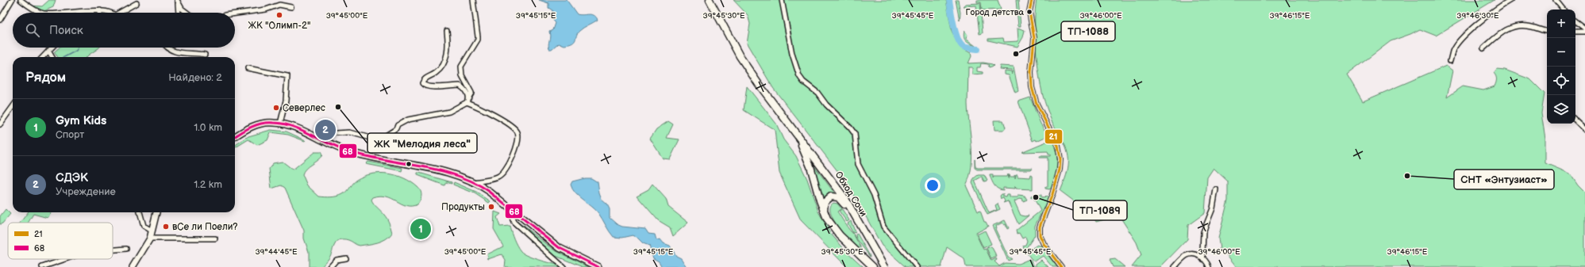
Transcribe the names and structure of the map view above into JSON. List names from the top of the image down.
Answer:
{
  "streets": {
    "highway": ["Обход Сочи"]
  },
  "places": [
    "Город детства",
    "ЖК \"Олимп-2\"",
    "ТП-1088",
    "ЖК \"Мелодия леса\"",
    "Северлес",
    "СНТ «Энтузиаст»",
    "ТП-1089",
    "Продукты",
    "вСе ли Поели?"
  ],
  "lines": ["transit line 21", "transit line 68"],
  "legend": ["21", "68"],
  "page": {
    "map_buttons": ["+", "−"],
    "search": "Поиск",
    "heading": ["Рядом", "Найдено: 2"],
    "list": [
      {
        "mark": "1",
        "name": "Gym Kids",
        "note": "Спорт",
        "value": "1.0 km"
      },
      {
        "mark": "2",
        "name": "СДЭК",
        "note": "Учреждение",
        "value": "1.2 km"
      }
    ],
    "pins": ["2", "1"]
  },
  "coordinates": [
    "39°45'00\"E",
    "39°45'15\"E",
    "39°45'30\"E",
    "39°45'45\"E",
    "39°46'00\"E",
    "39°46'15\"E",
    "39°46'30\"E",
    "39°44'45\"E"
  ]
}
